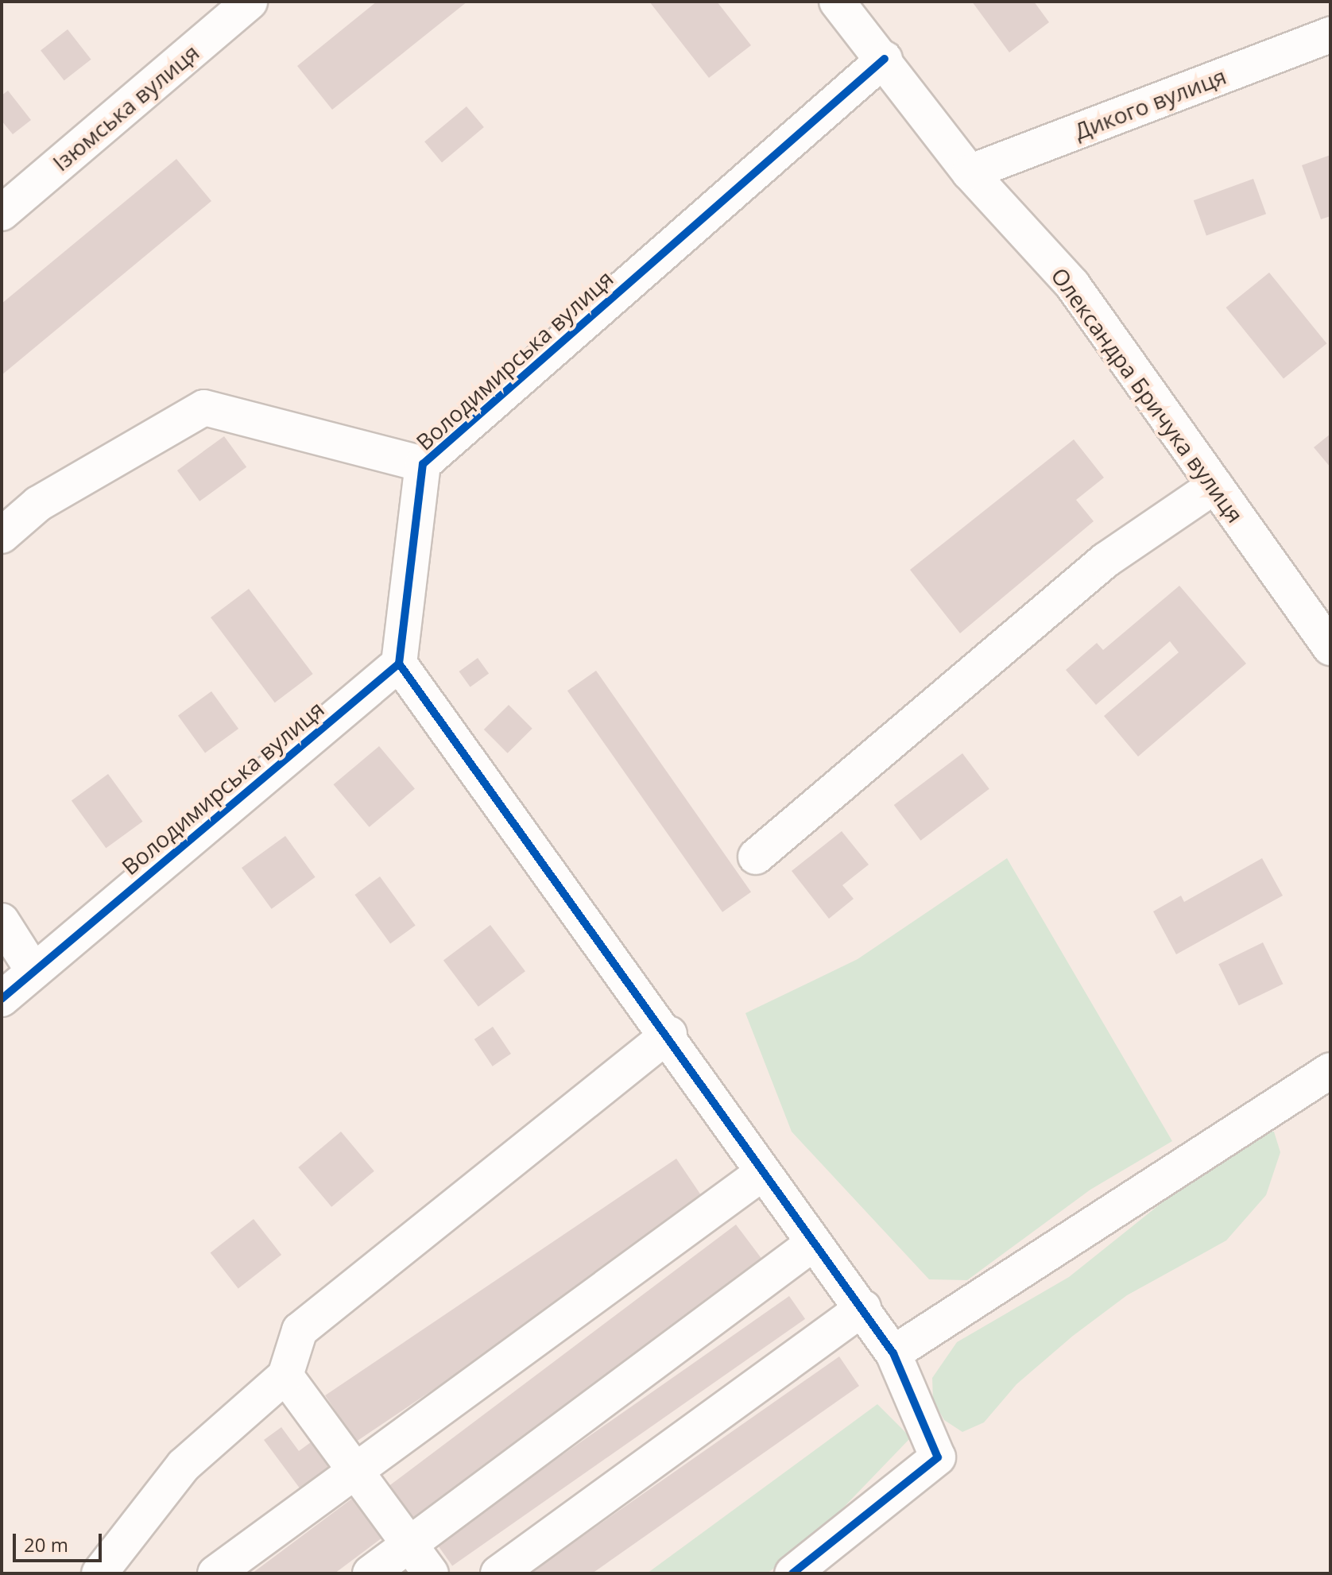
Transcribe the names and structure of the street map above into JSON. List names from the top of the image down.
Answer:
{
  "streets": {
    "street": [
      "Дикого вулиця",
      "Ізюмська вулиця",
      "Володимирська вулиця",
      "Олександра Бричука вулиця"
    ]
  },
  "crossings": [
    ["Дикого вулиця", "Олександра Бричука вулиця"],
    ["Володимирська вулиця", "Олександра Бричука вулиця"]
  ],
  "scale_bar": "20 m"
}
